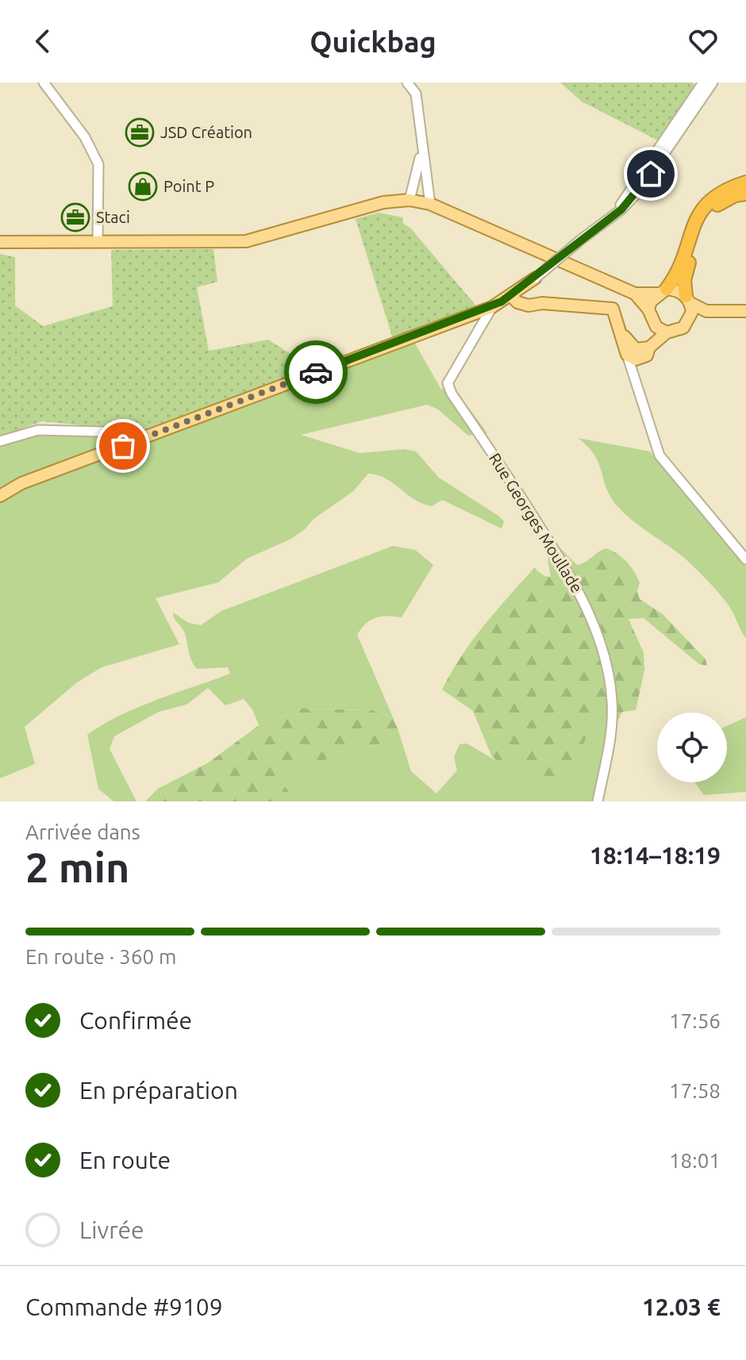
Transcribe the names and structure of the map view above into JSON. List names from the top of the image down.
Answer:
{
  "streets": {
    "street": ["Rue Georges Moullade"]
  },
  "places": {
    "office": ["JSD Création", "Staci"],
    "shop": ["Point P"]
  },
  "page": {
    "header": "Quickbag",
    "heading": ["2 min", "Arrivée dans", "18:14–18:19"],
    "panel": ["Commande #9109", "12.03 €"],
    "bar": "En route · 360 m",
    "list": [
      ["Confirmée", "17:56"],
      ["En préparation", "17:58"],
      ["En route", "18:01"],
      "Livrée"
    ]
  }
}
